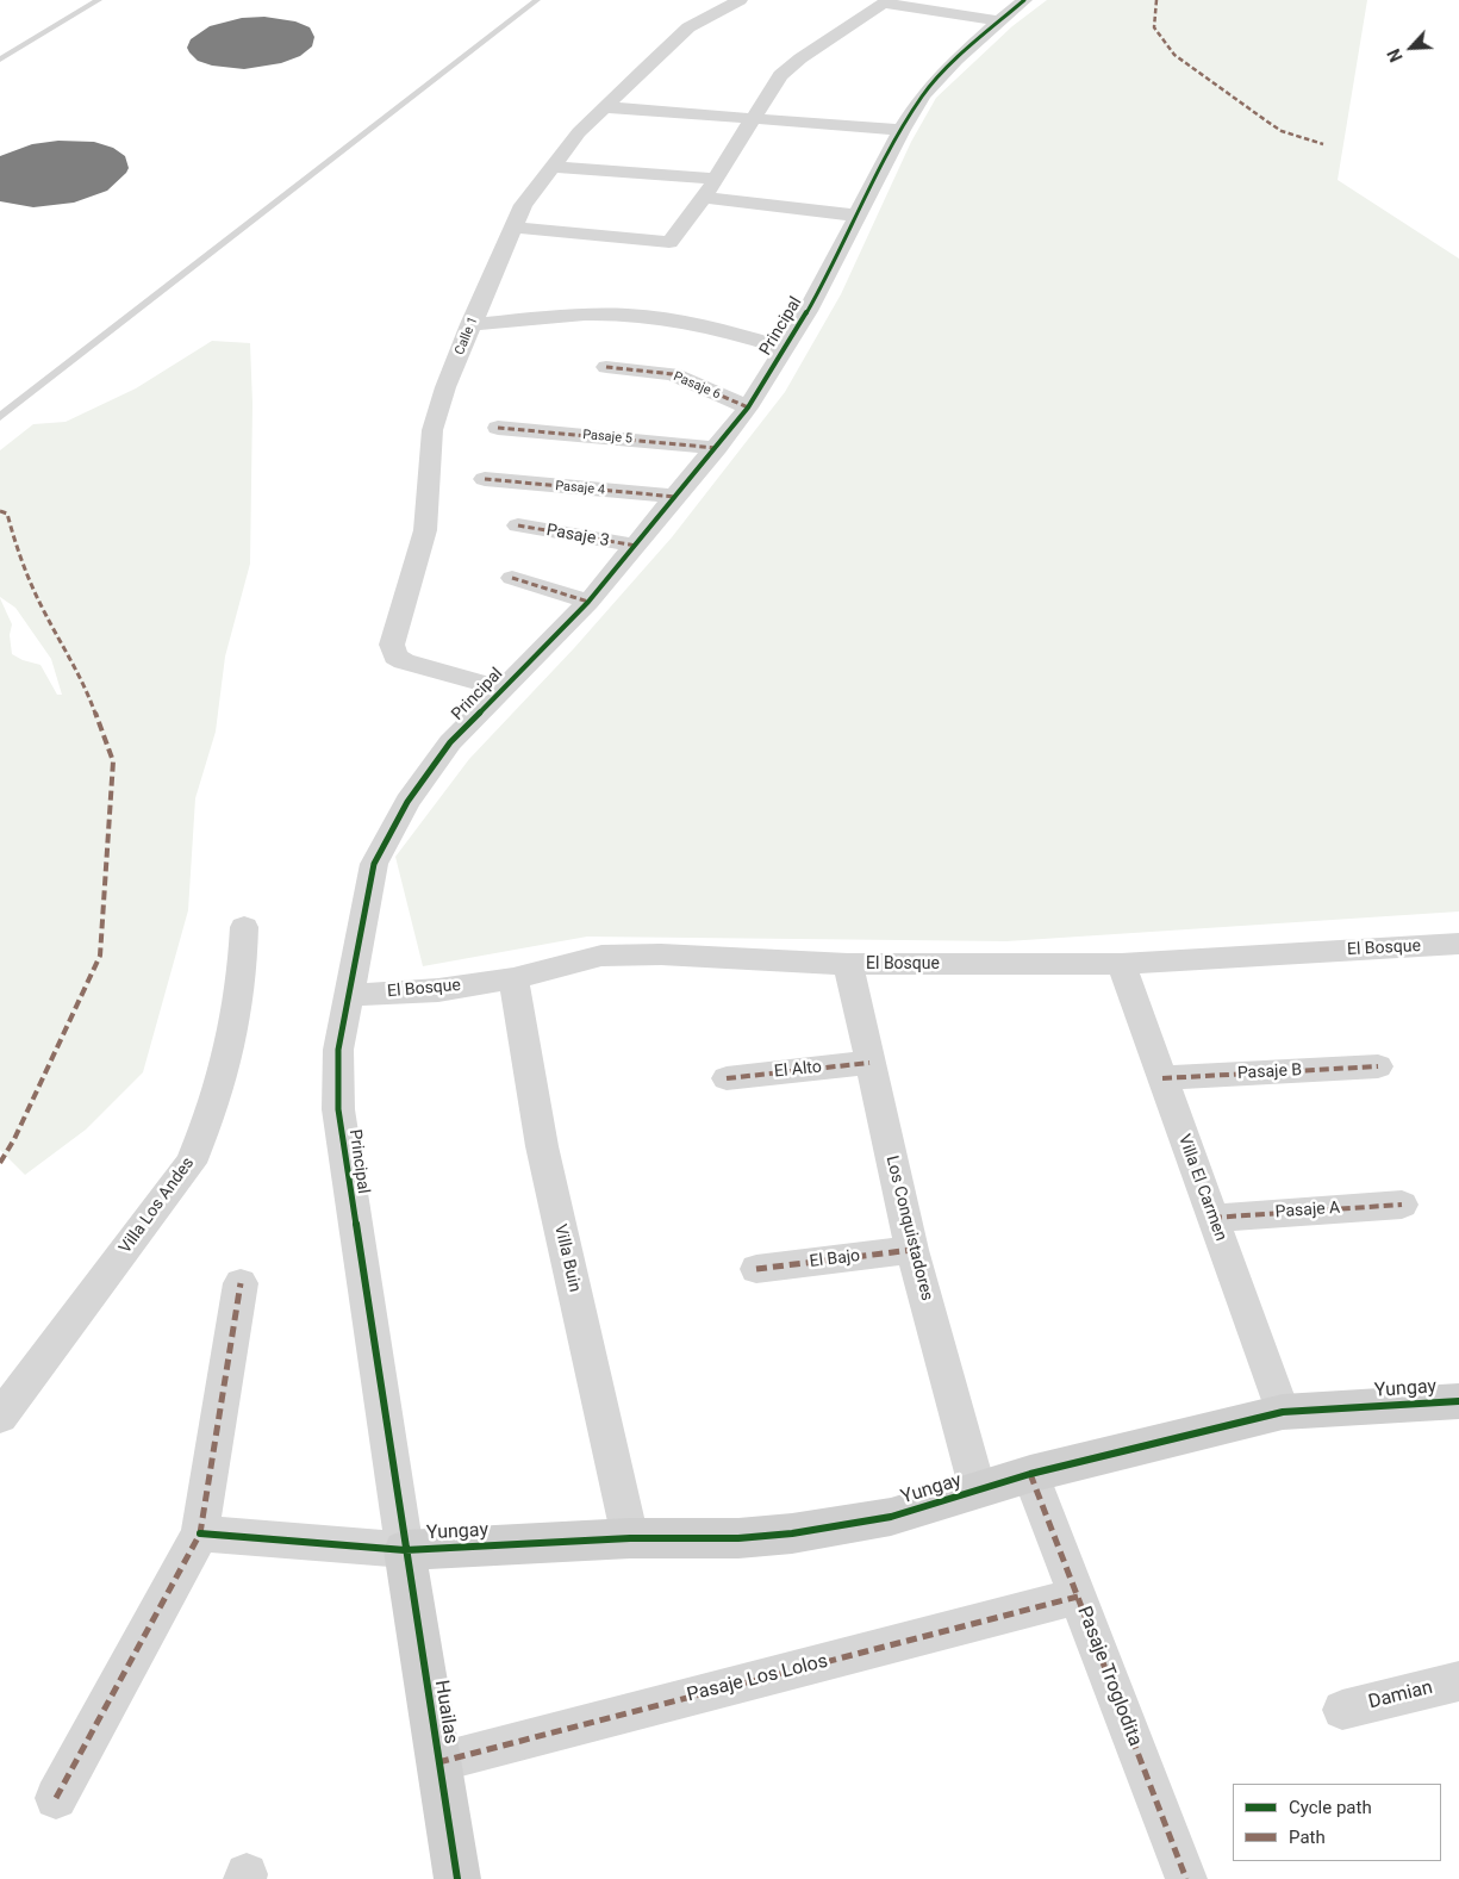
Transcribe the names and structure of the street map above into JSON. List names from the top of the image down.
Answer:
{
  "streets": {
    "street": [
      "Principal",
      "Calle 1",
      "Pasaje 6",
      "Pasaje 5",
      "Pasaje 4",
      "Pasaje 3",
      "El Bosque",
      "El Alto",
      "Pasaje B",
      "Villa El Carmen",
      "Villa Los Andes",
      "Pasaje A",
      "Los Conquistadores",
      "Villa Buin",
      "El Bajo",
      "Yungay",
      "Pasaje Troglodita",
      "Pasaje Los Lolos",
      "Damian",
      "Huailas"
    ]
  },
  "crossings": [
    ["Principal", "Calle 1"],
    ["Principal", "Pasaje 6"],
    ["Principal", "Pasaje 5"],
    ["Principal", "Pasaje 4"],
    ["Principal", "Pasaje 3"],
    ["Principal", "El Bosque"],
    ["Principal", "Yungay"],
    ["Principal", "Huailas"],
    ["El Bosque", "Villa El Carmen"],
    ["El Bosque", "Los Conquistadores"],
    ["El Bosque", "Villa Buin"],
    ["El Alto", "Los Conquistadores"],
    ["Pasaje B", "Villa El Carmen"],
    ["Villa El Carmen", "Pasaje A"],
    ["Villa El Carmen", "Yungay"],
    ["Los Conquistadores", "El Bajo"],
    ["Los Conquistadores", "Yungay"],
    ["Villa Buin", "Yungay"],
    ["Yungay", "Pasaje Troglodita"],
    ["Yungay", "Huailas"],
    ["Pasaje Troglodita", "Pasaje Los Lolos"],
    ["Pasaje Los Lolos", "Huailas"]
  ],
  "legend": ["Cycle path", "Path"],
  "north": "bottom left"
}
